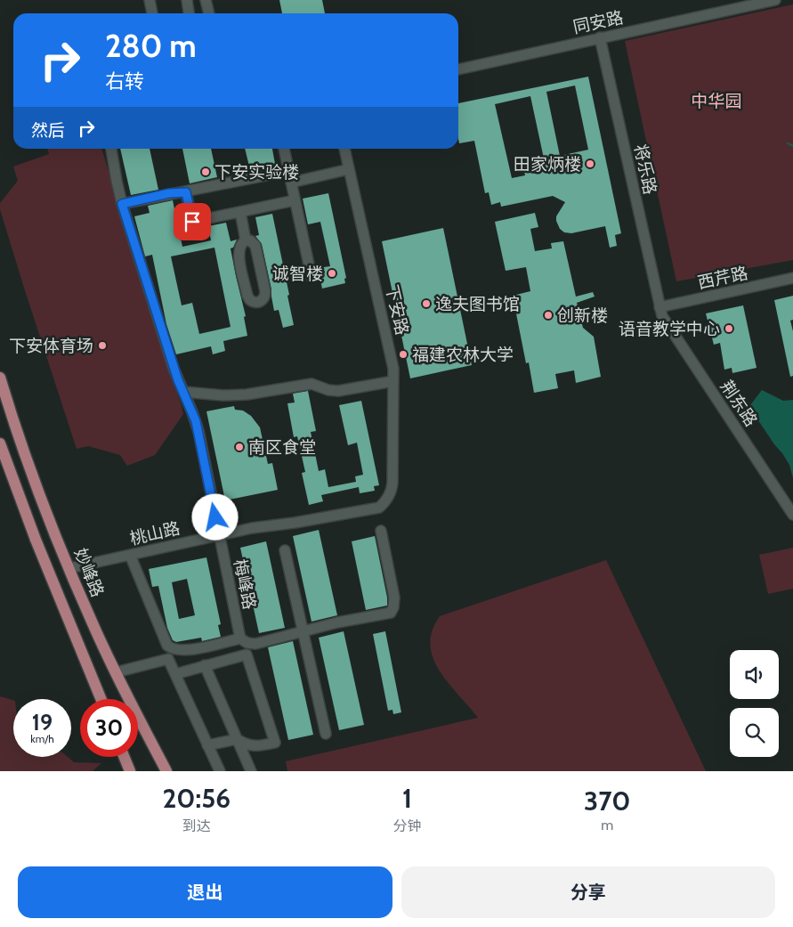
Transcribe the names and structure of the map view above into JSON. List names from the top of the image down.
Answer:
{
  "streets": {
    "main road": ["妙峰路"],
    "street": [
      "同安路",
      "将乐路",
      "西芹路",
      "下安路",
      "荆东路",
      "桃山路",
      "梅峰路"
    ]
  },
  "crossings": [
    ["同安路", "将乐路"],
    ["将乐路", "西芹路"],
    ["将乐路", "荆东路"],
    ["西芹路", "荆东路"],
    ["下安路", "桃山路"],
    ["桃山路", "妙峰路"],
    ["桃山路", "梅峰路"]
  ],
  "parks": ["中华园"],
  "places": [
    "田家炳楼",
    "下安实验楼",
    "诚智楼",
    "逸夫图书馆",
    "创新楼",
    "语音教学中心",
    "下安体育场",
    "福建农林大学",
    "南区食堂"
  ],
  "page": {
    "turn": ["280 m", "右转"],
    "then": "然后",
    "speed": "19 km/h",
    "limit": "30",
    "eta": [
      "20:56",
      "到达",
      "1",
      "分钟",
      "370",
      "m"
    ],
    "buttons": ["退出", "分享"]
  }
}
